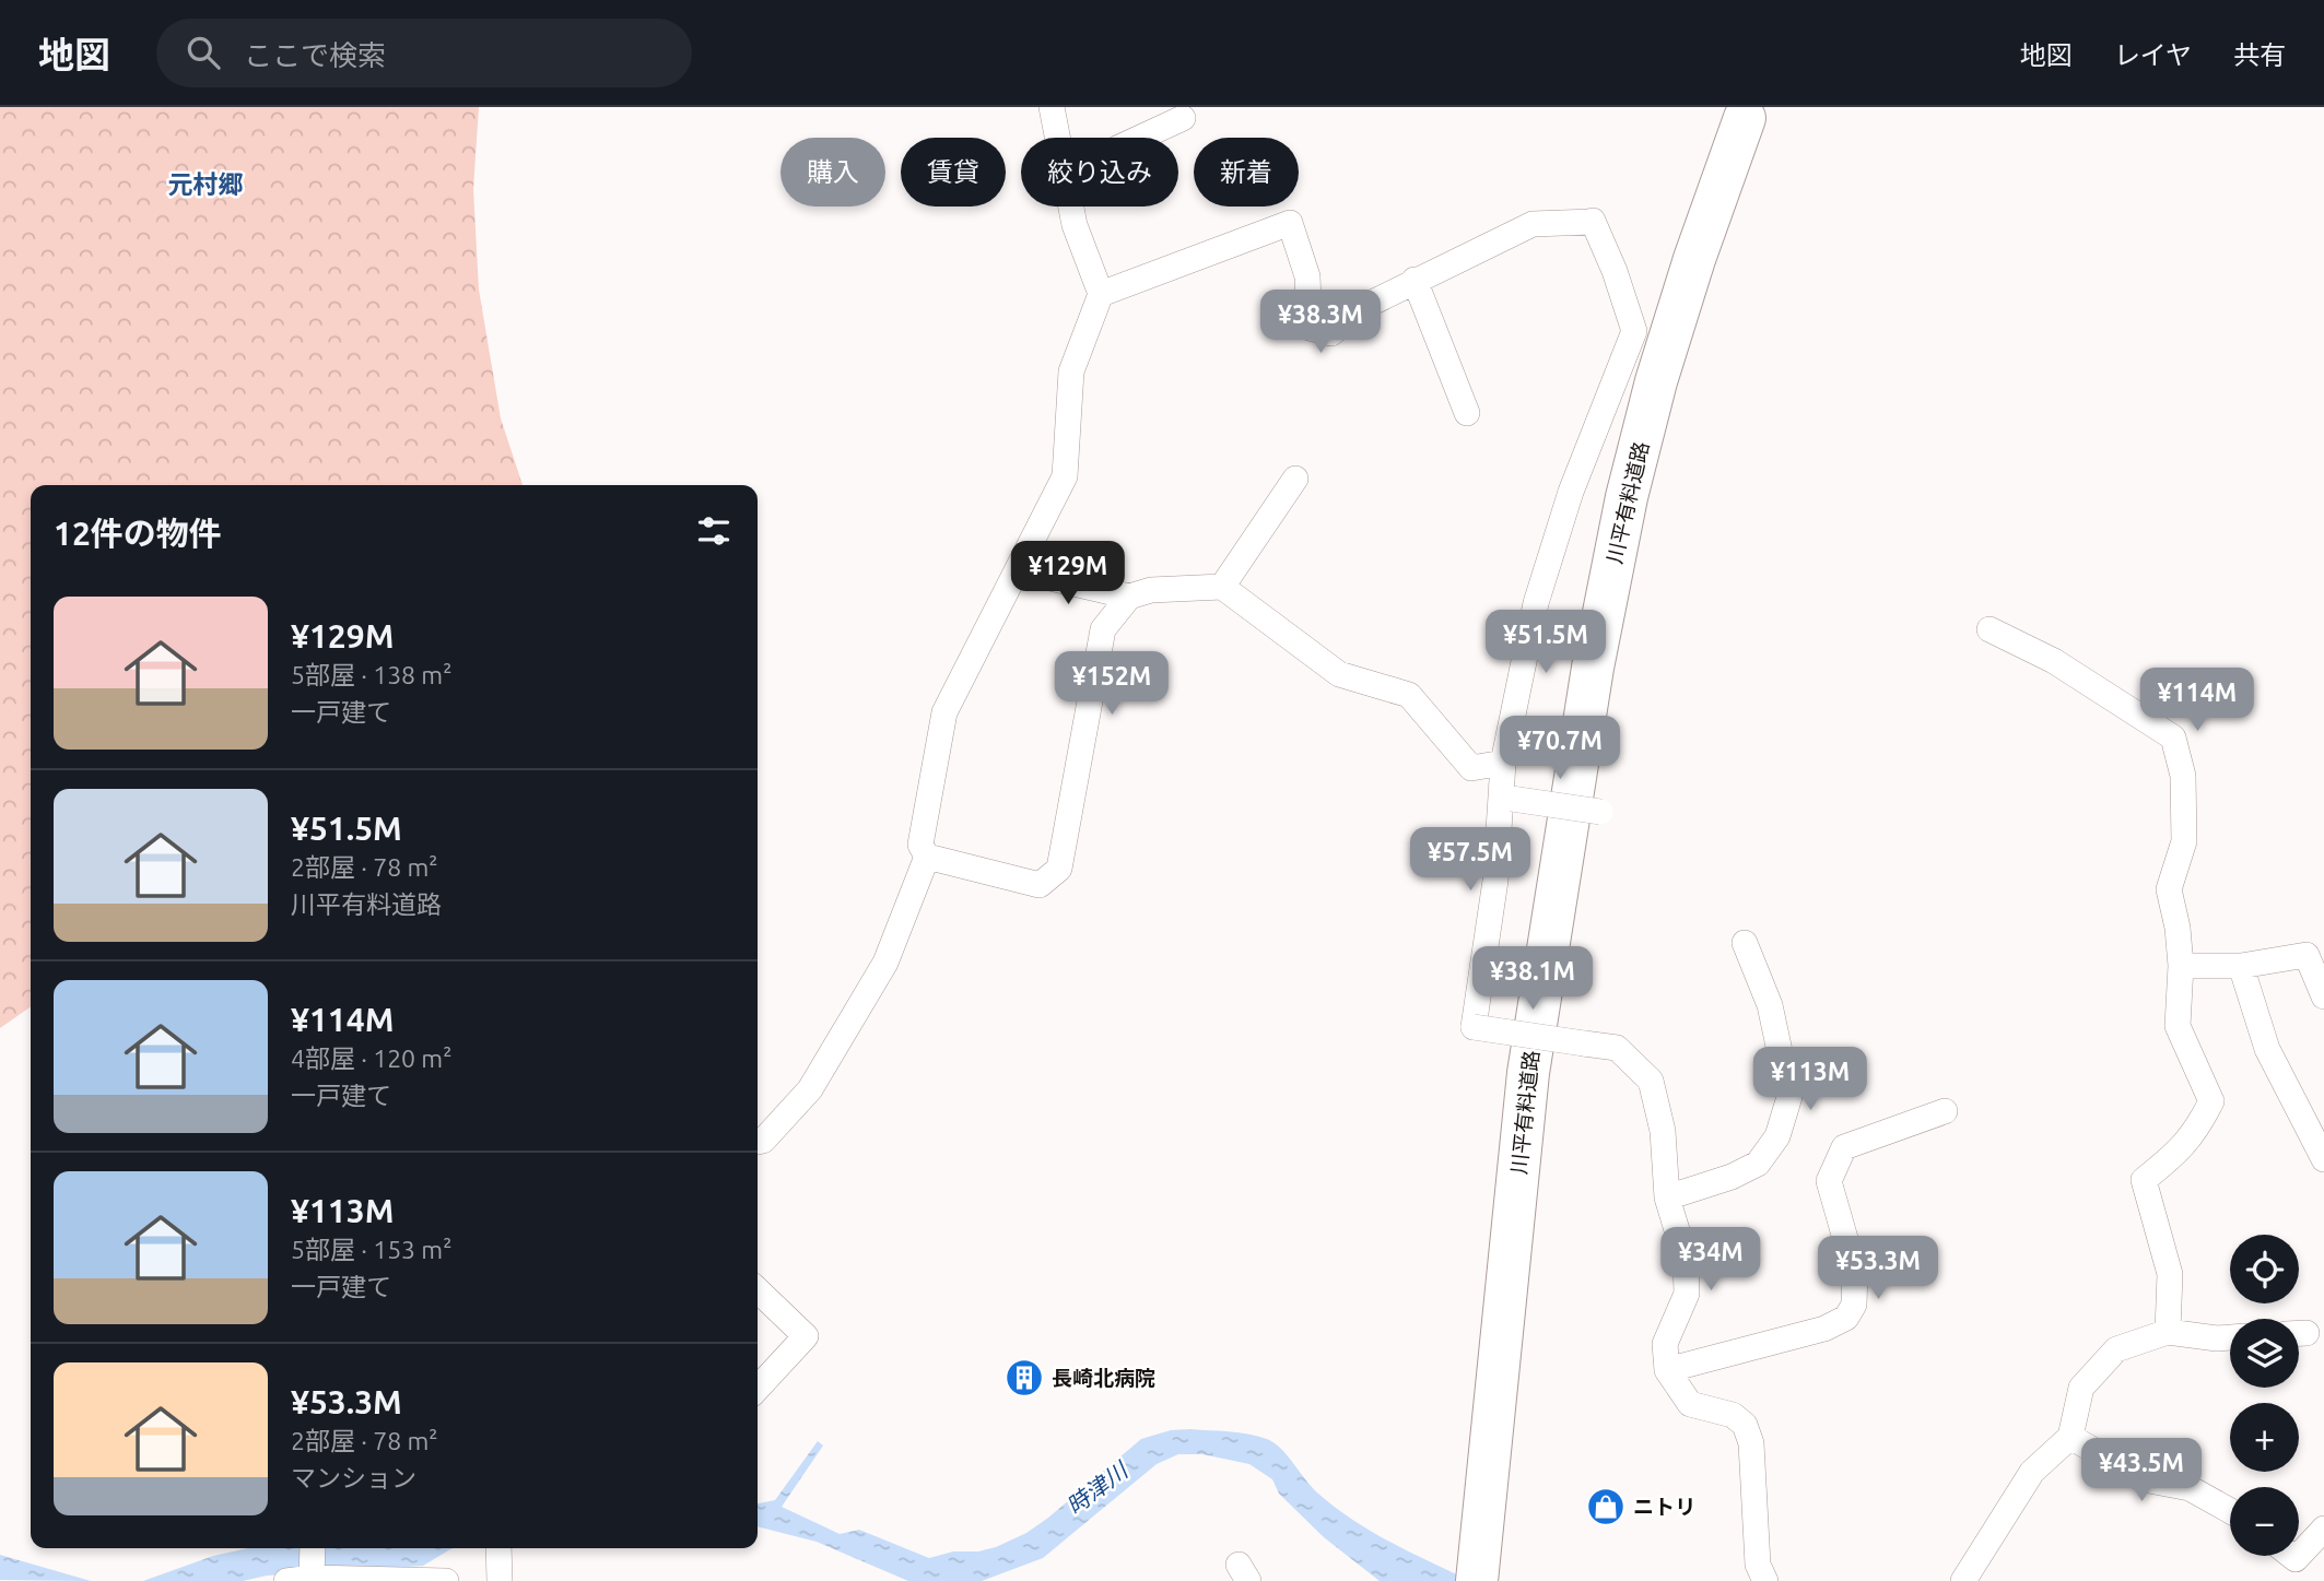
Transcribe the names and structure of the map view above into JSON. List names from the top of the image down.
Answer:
{
  "streets": {
    "highway": ["川平有料道路"]
  },
  "districts": ["元村郷"],
  "water": ["時津川"],
  "places": {
    "building": ["長崎北病院"],
    "shop": ["ニトリ"]
  },
  "page": {
    "header": "地図",
    "search": "ここで検索",
    "nav": ["地図", "レイヤ", "共有"],
    "chip": [
      "購入",
      "賃貸",
      "絞り込み",
      "新着"
    ],
    "price": [
      "¥38.3M",
      "¥129M",
      "¥51.5M",
      "¥152M",
      "¥114M",
      "¥70.7M",
      "¥57.5M",
      "¥38.1M",
      "¥113M",
      "¥34M",
      "¥53.3M",
      "¥43.5M"
    ],
    "heading": "12件の物件",
    "list": [
      {
        "name": "¥129M",
        "note": "5部屋 · 138 m² · 一戸建て"
      },
      {
        "name": "¥51.5M",
        "note": "2部屋 · 78 m² · 川平有料道路"
      },
      {
        "name": "¥114M",
        "note": "4部屋 · 120 m² · 一戸建て"
      },
      {
        "name": "¥113M",
        "note": "5部屋 · 153 m² · 一戸建て"
      },
      {
        "name": "¥53.3M",
        "note": "2部屋 · 78 m² · マンション"
      }
    ],
    "map_buttons": ["+", "−"]
  }
}
